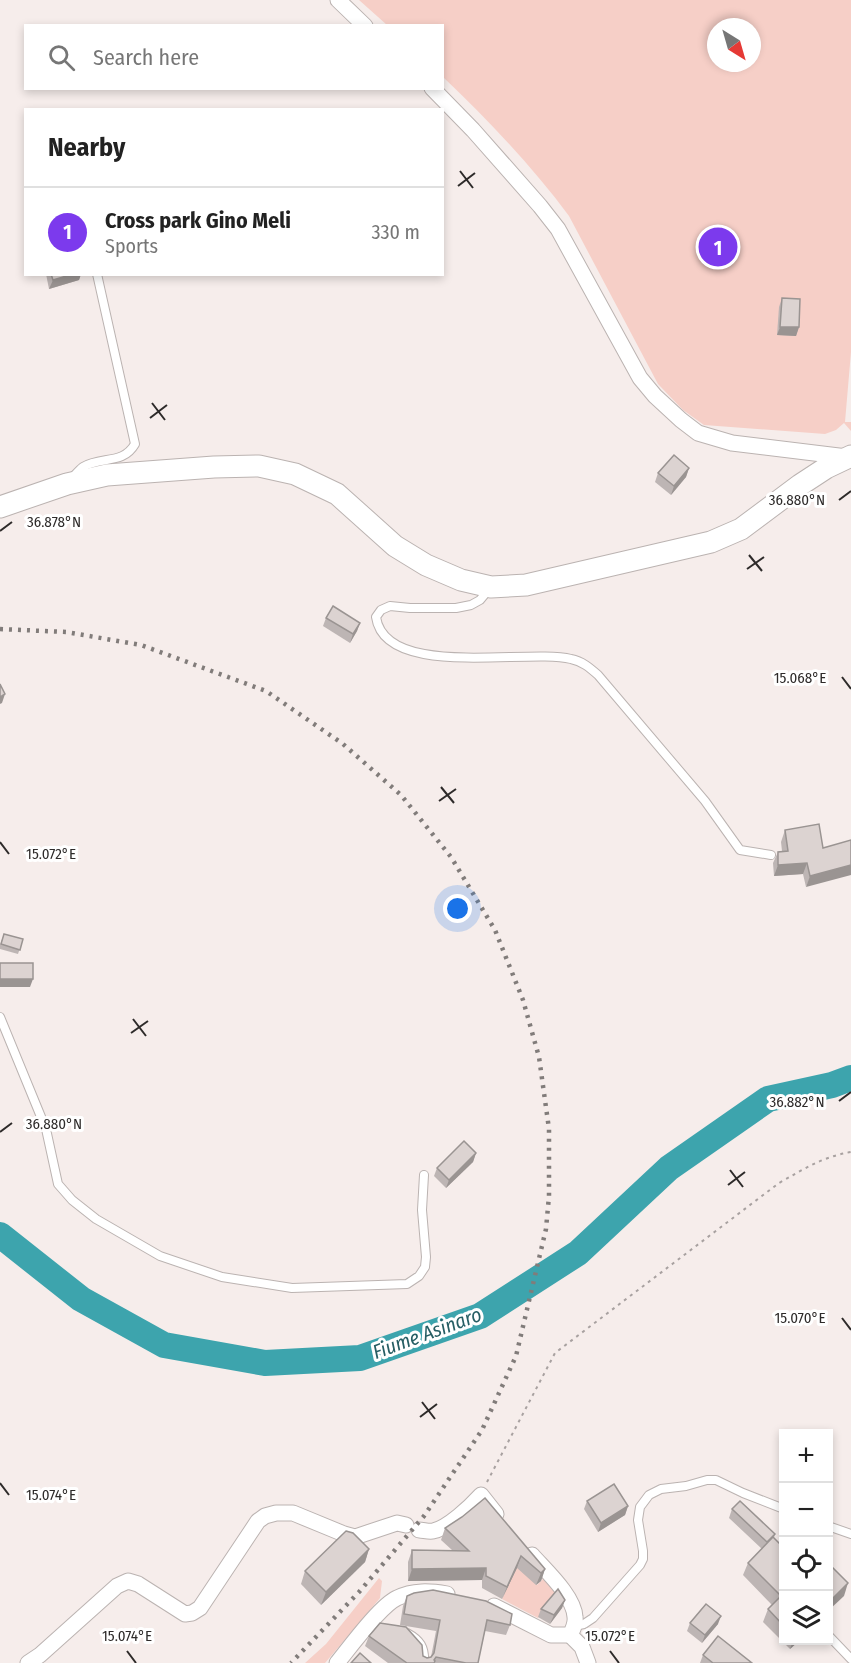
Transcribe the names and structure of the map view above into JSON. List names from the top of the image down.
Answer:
{
  "water": ["Fiume Asinaro"],
  "north": "bottom right",
  "page": {
    "search": "Search here",
    "heading": "Nearby",
    "list": [
      {
        "mark": "1",
        "name": "Cross park Gino Meli",
        "note": "Sports",
        "value": "330 m"
      }
    ],
    "pins": "1",
    "map_buttons": ["+", "−"]
  },
  "coordinates": [
    "36.880°N",
    "36.878°N",
    "15.068°E",
    "15.072°E",
    "36.882°N",
    "15.070°E",
    "15.074°E"
  ]
}
